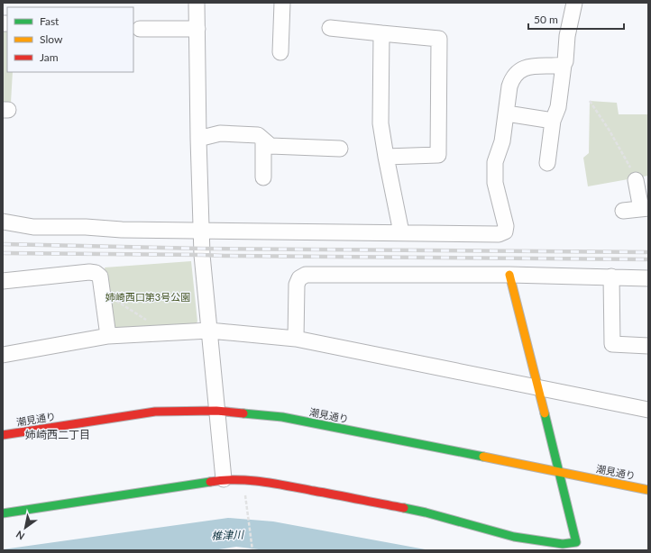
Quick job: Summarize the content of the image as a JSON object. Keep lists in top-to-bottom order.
{
  "streets": {
    "street": ["潮見通り"]
  },
  "districts": ["姉崎西二丁目"],
  "water": ["椎津川"],
  "parks": ["姉崎西口第3号公園"],
  "legend": ["Fast", "Slow", "Jam"],
  "scale_bar": "50 m",
  "north": "bottom left"
}
